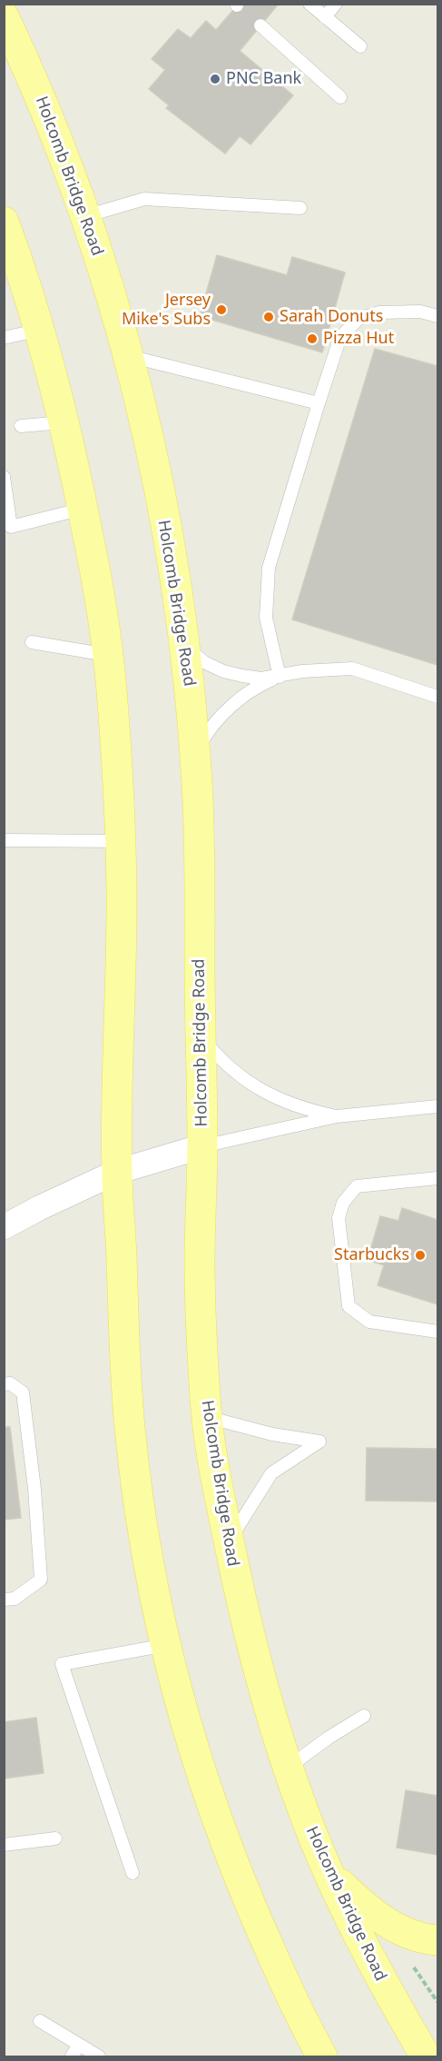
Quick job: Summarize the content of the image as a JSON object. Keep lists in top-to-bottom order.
{
  "streets": {
    "main road": ["Holcomb Bridge Road"]
  },
  "places": [
    "PNC Bank",
    "Jersey Mike's Subs",
    "Sarah Donuts",
    "Pizza Hut",
    "Starbucks"
  ]
}
